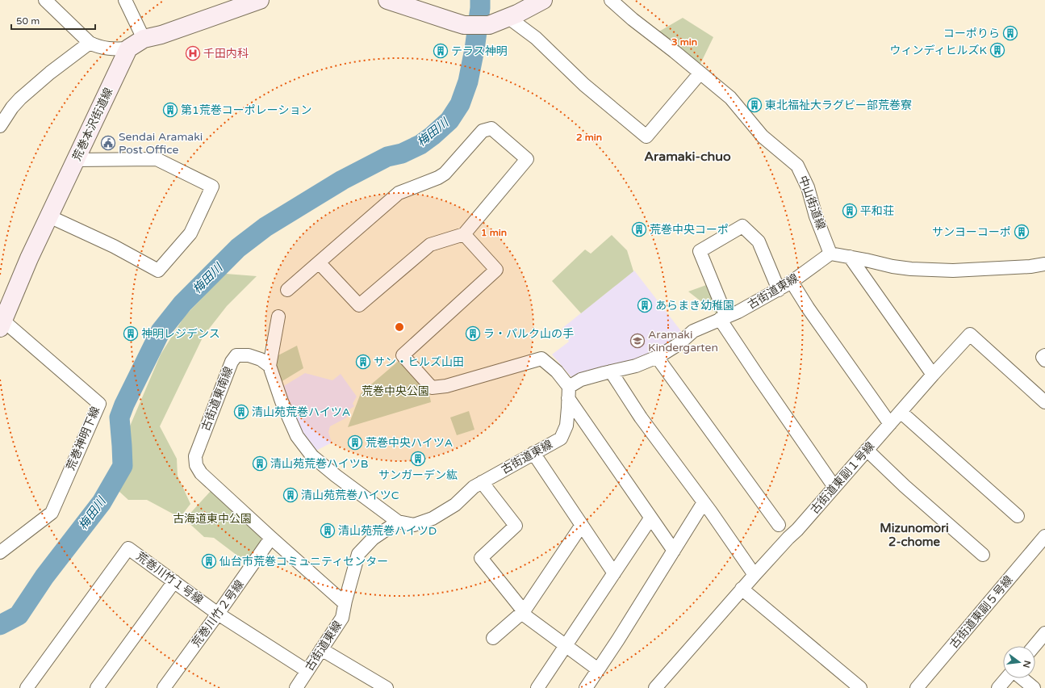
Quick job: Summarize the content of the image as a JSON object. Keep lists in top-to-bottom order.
{
  "streets": {
    "street": [
      "荒巻本沢街道線",
      "中山街道線",
      "古街道東線",
      "古街道東南線",
      "荒巻神明下線",
      "古街道東副１号線",
      "荒巻川竹１号線",
      "古街道東副５号線",
      "荒巻川竹２号線"
    ]
  },
  "crossings": [
    ["荒巻本沢街道線", "荒巻神明下線"],
    ["中山街道線", "古街道東線"],
    ["古街道東線", "古街道東南線"],
    ["古街道東線", "荒巻川竹１号線"],
    ["古街道東南線", "荒巻川竹２号線"],
    ["荒巻川竹１号線", "荒巻川竹２号線"]
  ],
  "districts": ["Aramaki-chuo", "Mizunomori 2-chome"],
  "water": ["梅田川"],
  "parks": ["荒巻中央公園", "古海道東中公園"],
  "places": {
    "building": [
      "コーポりら",
      "ウィンディヒルズK",
      "テラス神明",
      "東北福祉大ラグビー部荒巻寮",
      "第1荒巻コーポレーション",
      "平和荘",
      "荒巻中央コーポ",
      "サンヨーコーポ",
      "あらまき幼稚園",
      "神明レジデンス",
      "ラ・パルク山の手",
      "サン・ヒルズ山田",
      "清山苑荒巻ハイツA",
      "荒巻中央ハイツA",
      "サンガーデン紘",
      "清山苑荒巻ハイツB",
      "清山苑荒巻ハイツC",
      "清山苑荒巻ハイツD",
      "仙台市荒巻コミュニティセンター"
    ],
    "hospital": ["千田内科"],
    "public building": ["Sendai Aramaki Post Office"],
    "school or university": ["Aramaki Kindergarten"]
  },
  "scale_bar": "50 m",
  "north": "right",
  "rings": ["3 min", "2 min", "1 min"]
}
